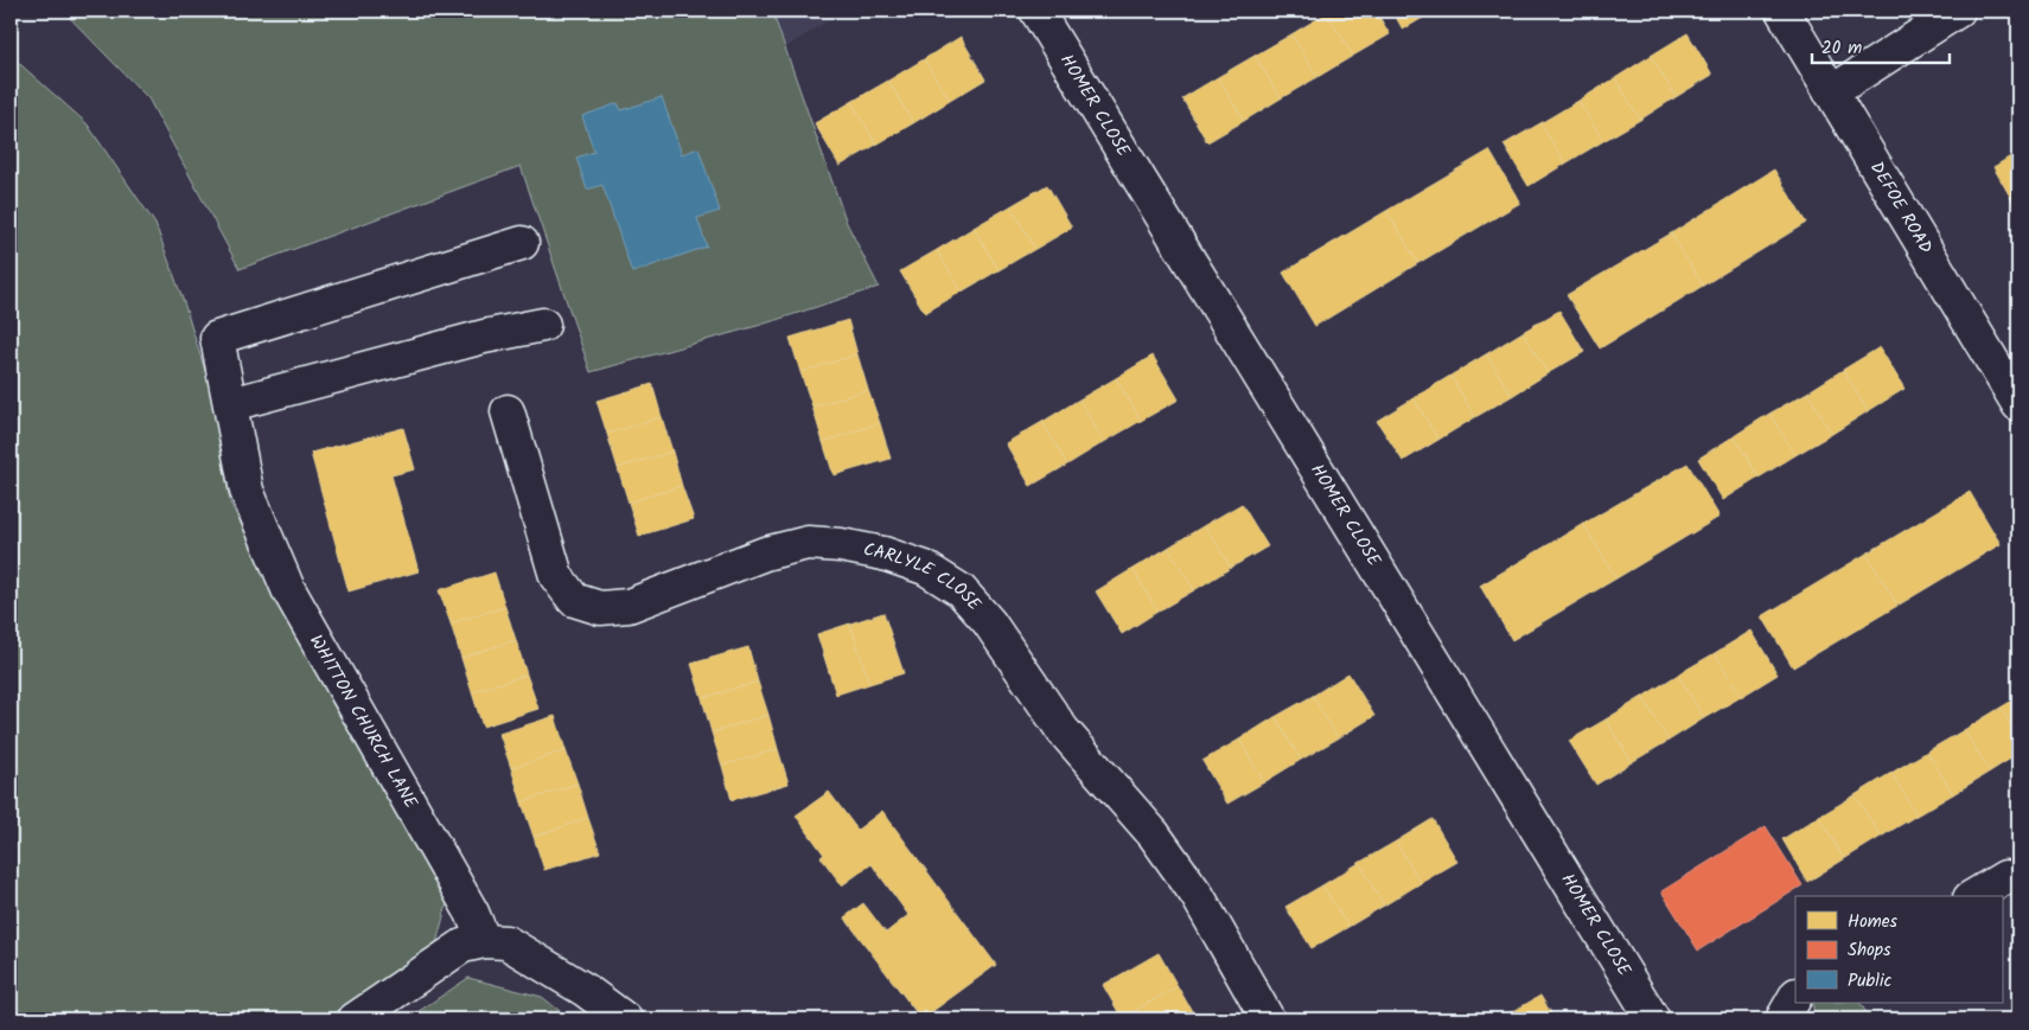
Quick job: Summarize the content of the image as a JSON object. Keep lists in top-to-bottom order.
{
  "streets": {
    "street": [
      "HOMER CLOSE",
      "DEFOE ROAD",
      "CARLYLE CLOSE",
      "WHITTON CHURCH LANE"
    ]
  },
  "legend": ["Homes", "Shops", "Public"],
  "scale_bar": "20 m"
}
